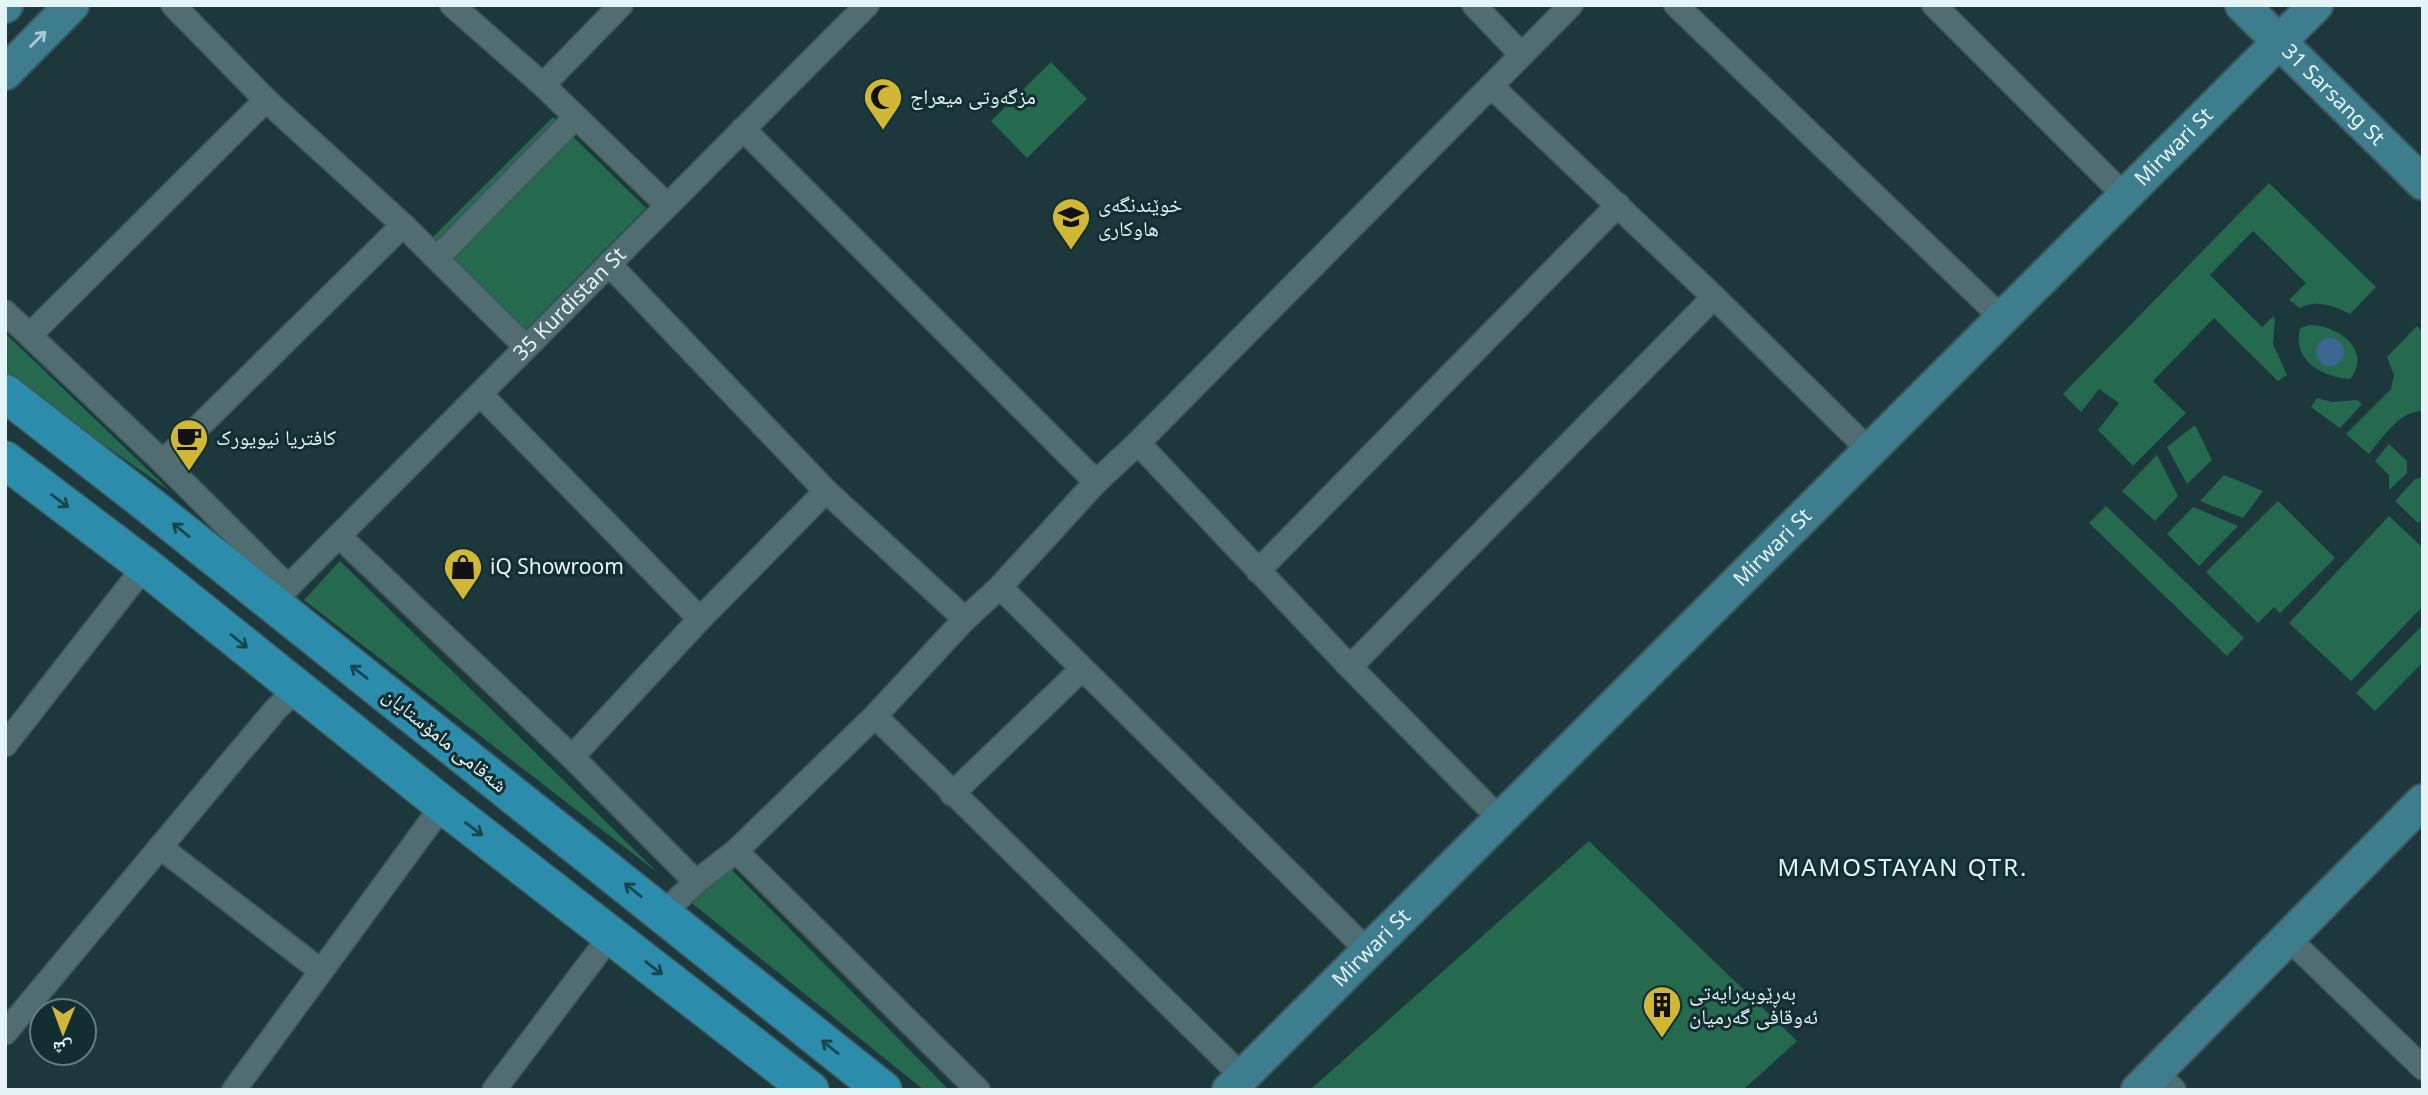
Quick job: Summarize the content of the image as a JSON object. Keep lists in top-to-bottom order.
{
  "streets": {
    "main road": ["شەقامی مامۆستایان"],
    "street": ["31 Sarsang St", "Mirwari St", "35 Kurdistan St"]
  },
  "crossings": [
    ["31 Sarsang St", "Mirwari St"],
    ["35 Kurdistan St", "شەقامی مامۆستایان"]
  ],
  "districts": ["MAMOSTAYAN QTR."],
  "places": {
    "mosque": ["مزگەوتی میعراج"],
    "school or university": ["خوێندنگەی هاوکاری"],
    "cafe": ["کافتریا نیویورک"],
    "shop": ["iQ Showroom"],
    "building": ["بەڕێوبەرایەتی ئەوقافی گەرمیان"]
  },
  "north": "bottom"
}
